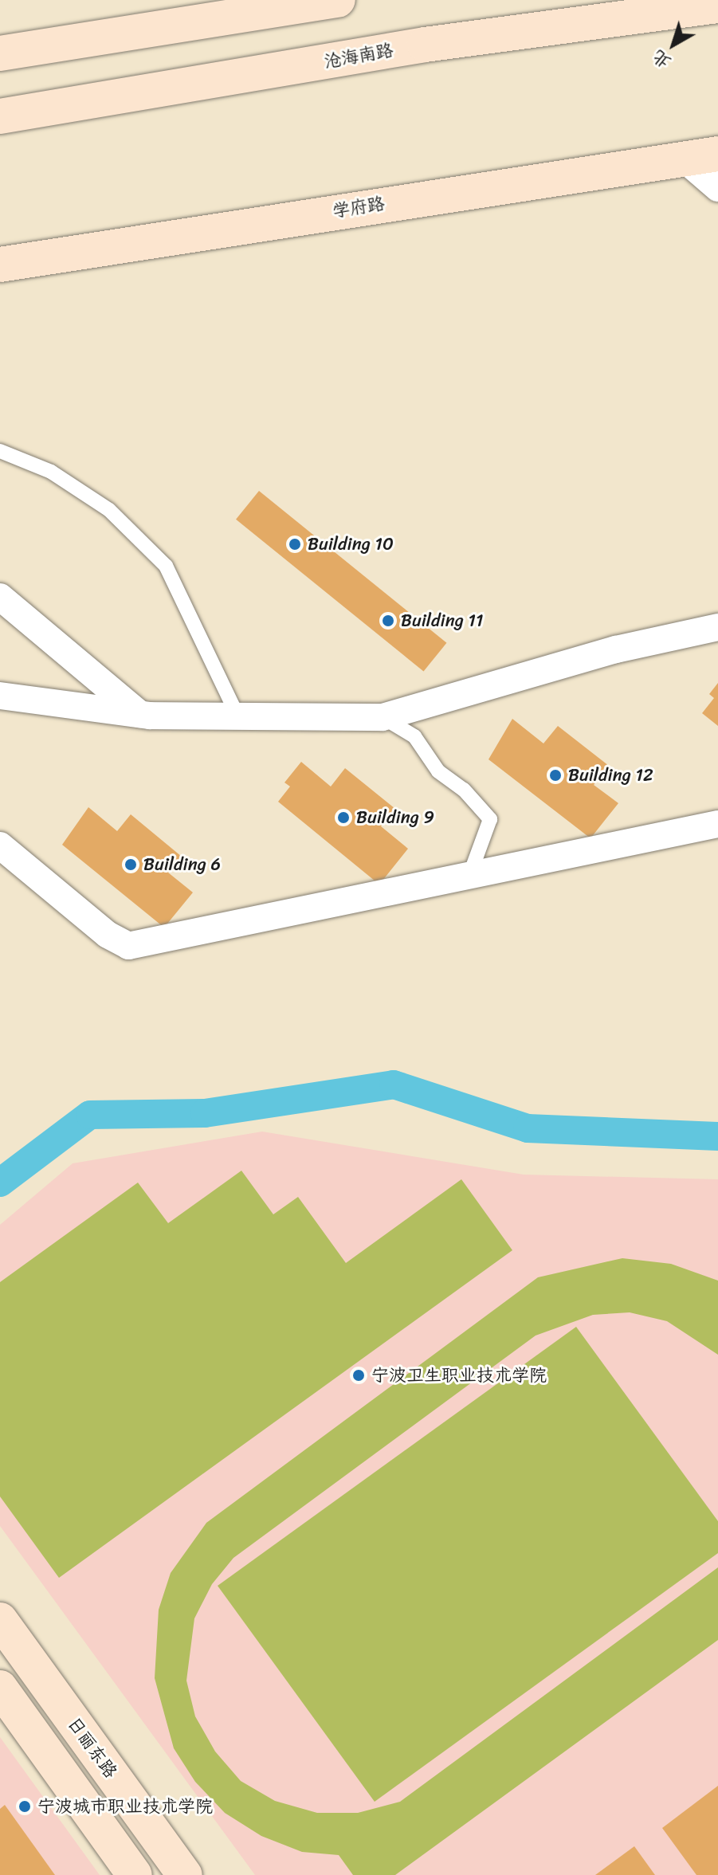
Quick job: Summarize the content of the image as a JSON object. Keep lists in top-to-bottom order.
{
  "streets": {
    "main road": ["沧海南路", "学府路", "日丽东路"]
  },
  "places": [
    "Building 10",
    "Building 11",
    "Building 12",
    "Building 9",
    "Building 6",
    "宁波卫生职业技术学院",
    "宁波城市职业技术学院"
  ],
  "north": "bottom left"
}
